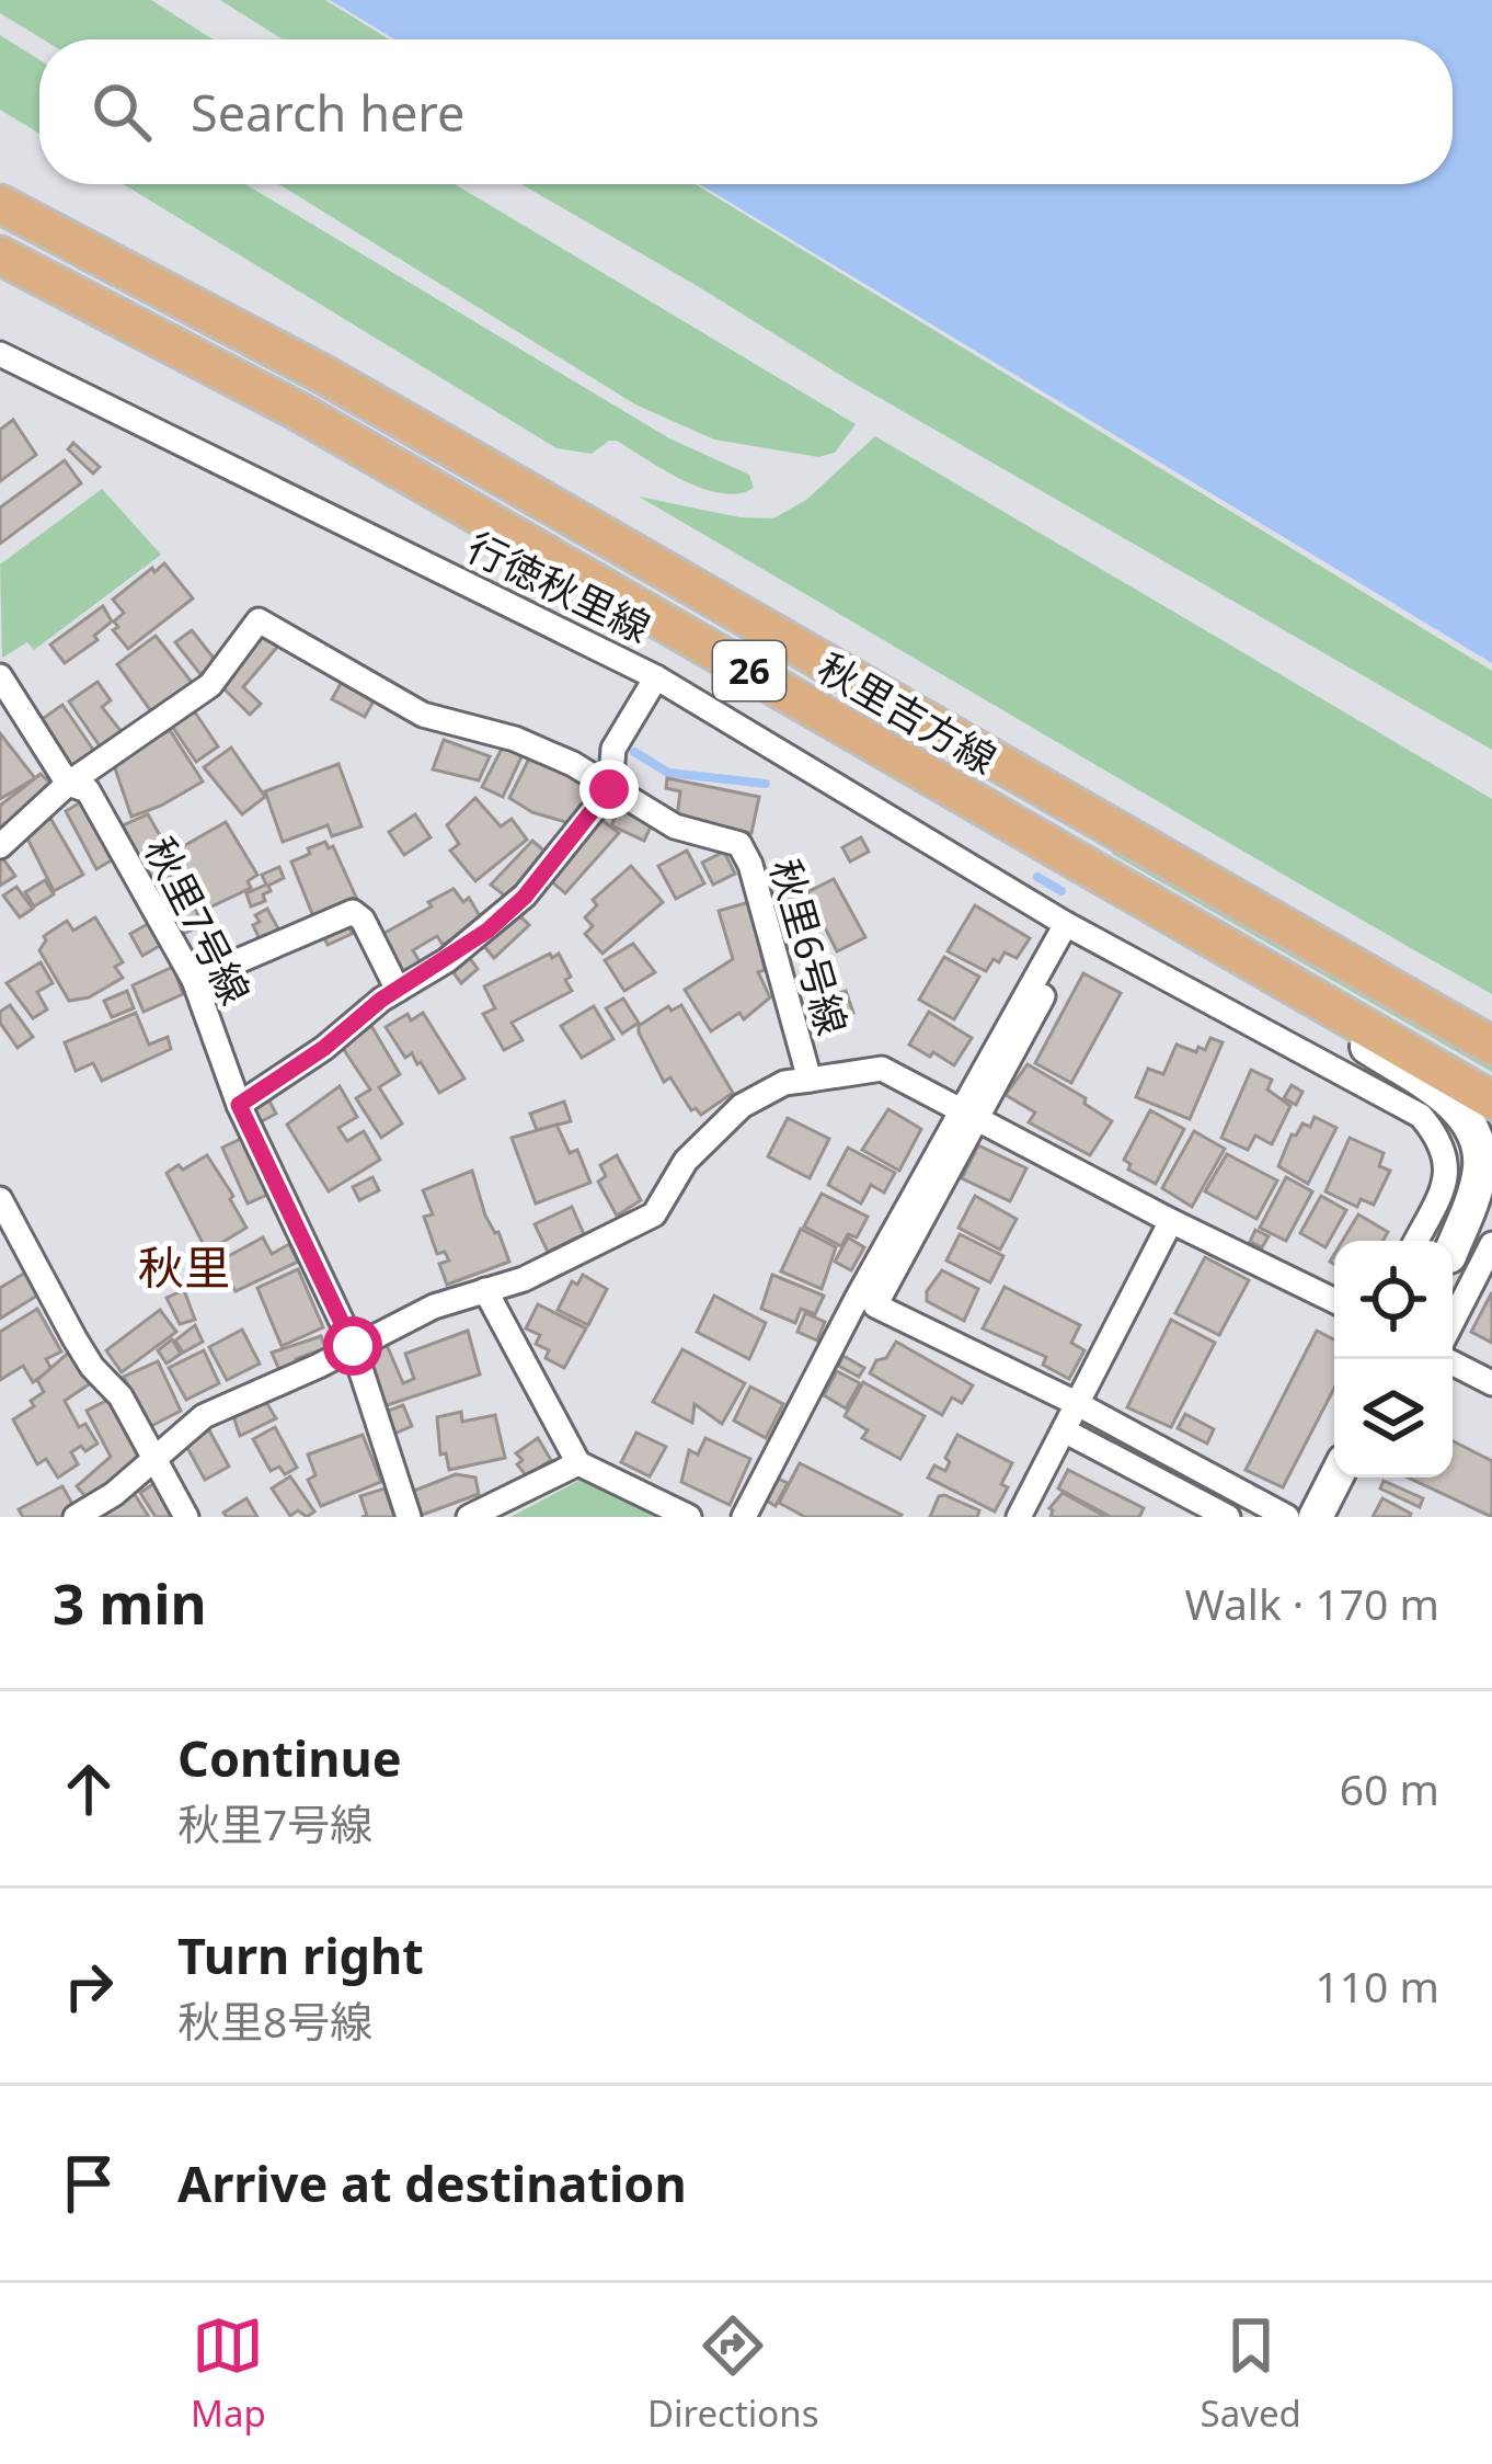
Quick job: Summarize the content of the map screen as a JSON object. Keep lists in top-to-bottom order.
{
  "streets": {
    "main road": ["26", "秋里吉方線"],
    "street": ["行徳秋里線", "秋里7号線", "秋里6号線"]
  },
  "crossings": [
    ["秋里7号線", "秋里6号線"]
  ],
  "districts": ["秋里"],
  "page": {
    "search": "Search here",
    "heading": ["3 min", "Walk · 170 m"],
    "list": [
      ["Continue", "秋里7号線", "60 m"],
      ["Turn right", "秋里8号線", "110 m"],
      "Arrive at destination"
    ],
    "nav": ["Map", "Directions", "Saved"]
  }
}
